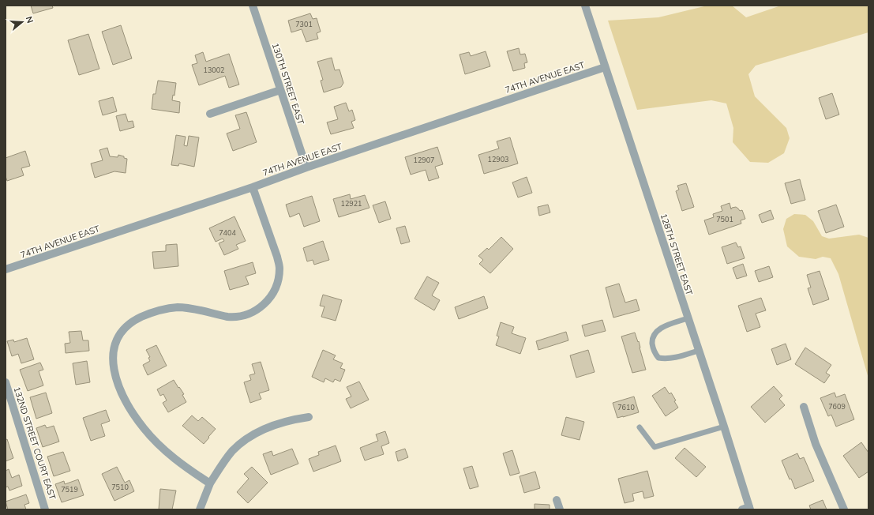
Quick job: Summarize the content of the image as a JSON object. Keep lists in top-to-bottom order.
{
  "streets": {
    "street": [
      "74TH AVENUE EAST",
      "130TH STREET EAST",
      "128TH STREET EAST",
      "132ND STREET COURT EAST"
    ]
  },
  "crossings": [
    ["74TH AVENUE EAST", "130TH STREET EAST"],
    ["74TH AVENUE EAST", "128TH STREET EAST"]
  ],
  "house_numbers": [
    "7301",
    "13002",
    "12903",
    "12907",
    "12921",
    "7501",
    "7404",
    "7609",
    "7610",
    "7510",
    "7519"
  ],
  "north": "right"
}
